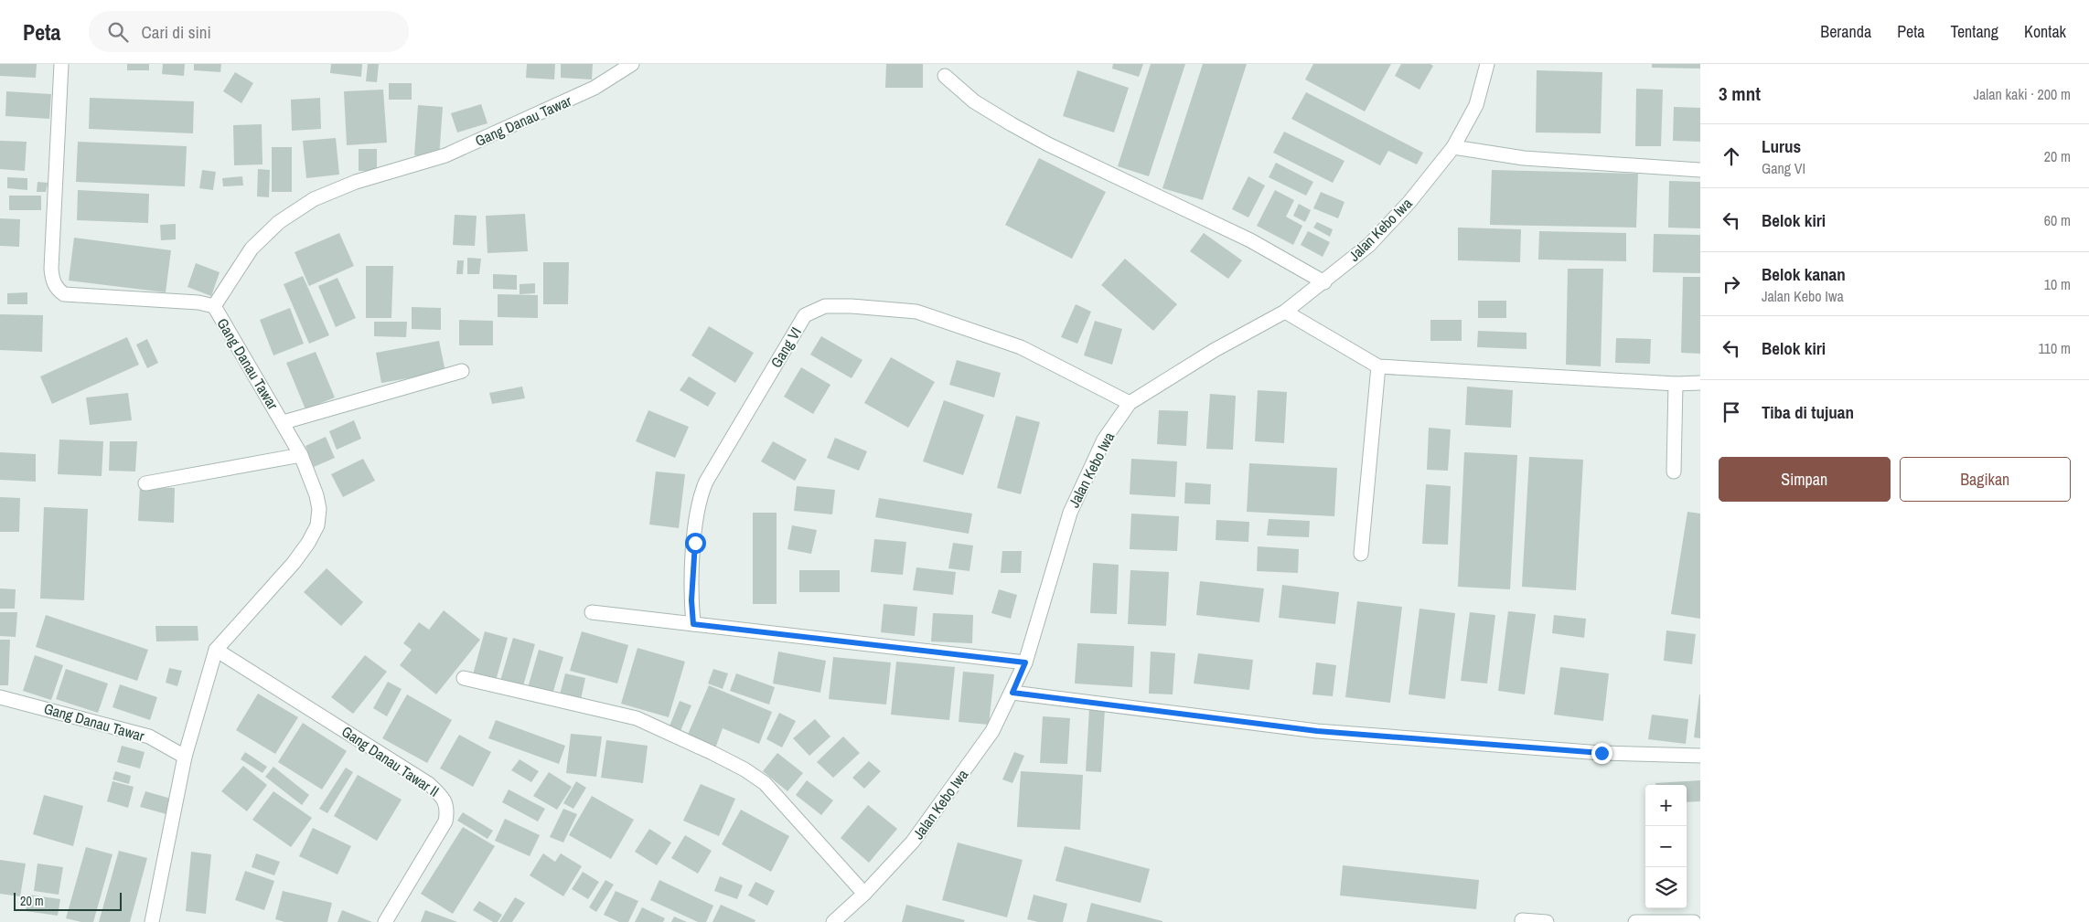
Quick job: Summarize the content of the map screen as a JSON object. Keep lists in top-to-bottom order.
{
  "streets": {
    "street": [
      "Gang Danau Tawar",
      "Jalan Kebo Iwa",
      "Gang VI",
      "Gang Danau Tawar II"
    ]
  },
  "crossings": [
    ["Gang Danau Tawar", "Gang Danau Tawar II"],
    ["Jalan Kebo Iwa", "Gang VI"]
  ],
  "scale_bar": "20 m",
  "page": {
    "header": "Peta",
    "search": "Cari di sini",
    "nav": [
      "Beranda",
      "Peta",
      "Tentang",
      "Kontak"
    ],
    "heading": ["3 mnt", "Jalan kaki · 200 m"],
    "list": [
      ["Lurus", "Gang VI", "20 m"],
      ["Belok kiri", "60 m"],
      ["Belok kanan", "Jalan Kebo Iwa", "10 m"],
      ["Belok kiri", "110 m"],
      "Tiba di tujuan"
    ],
    "buttons": ["Simpan", "Bagikan"],
    "map_buttons": ["+", "−"],
    "scale": "20 m"
  }
}
